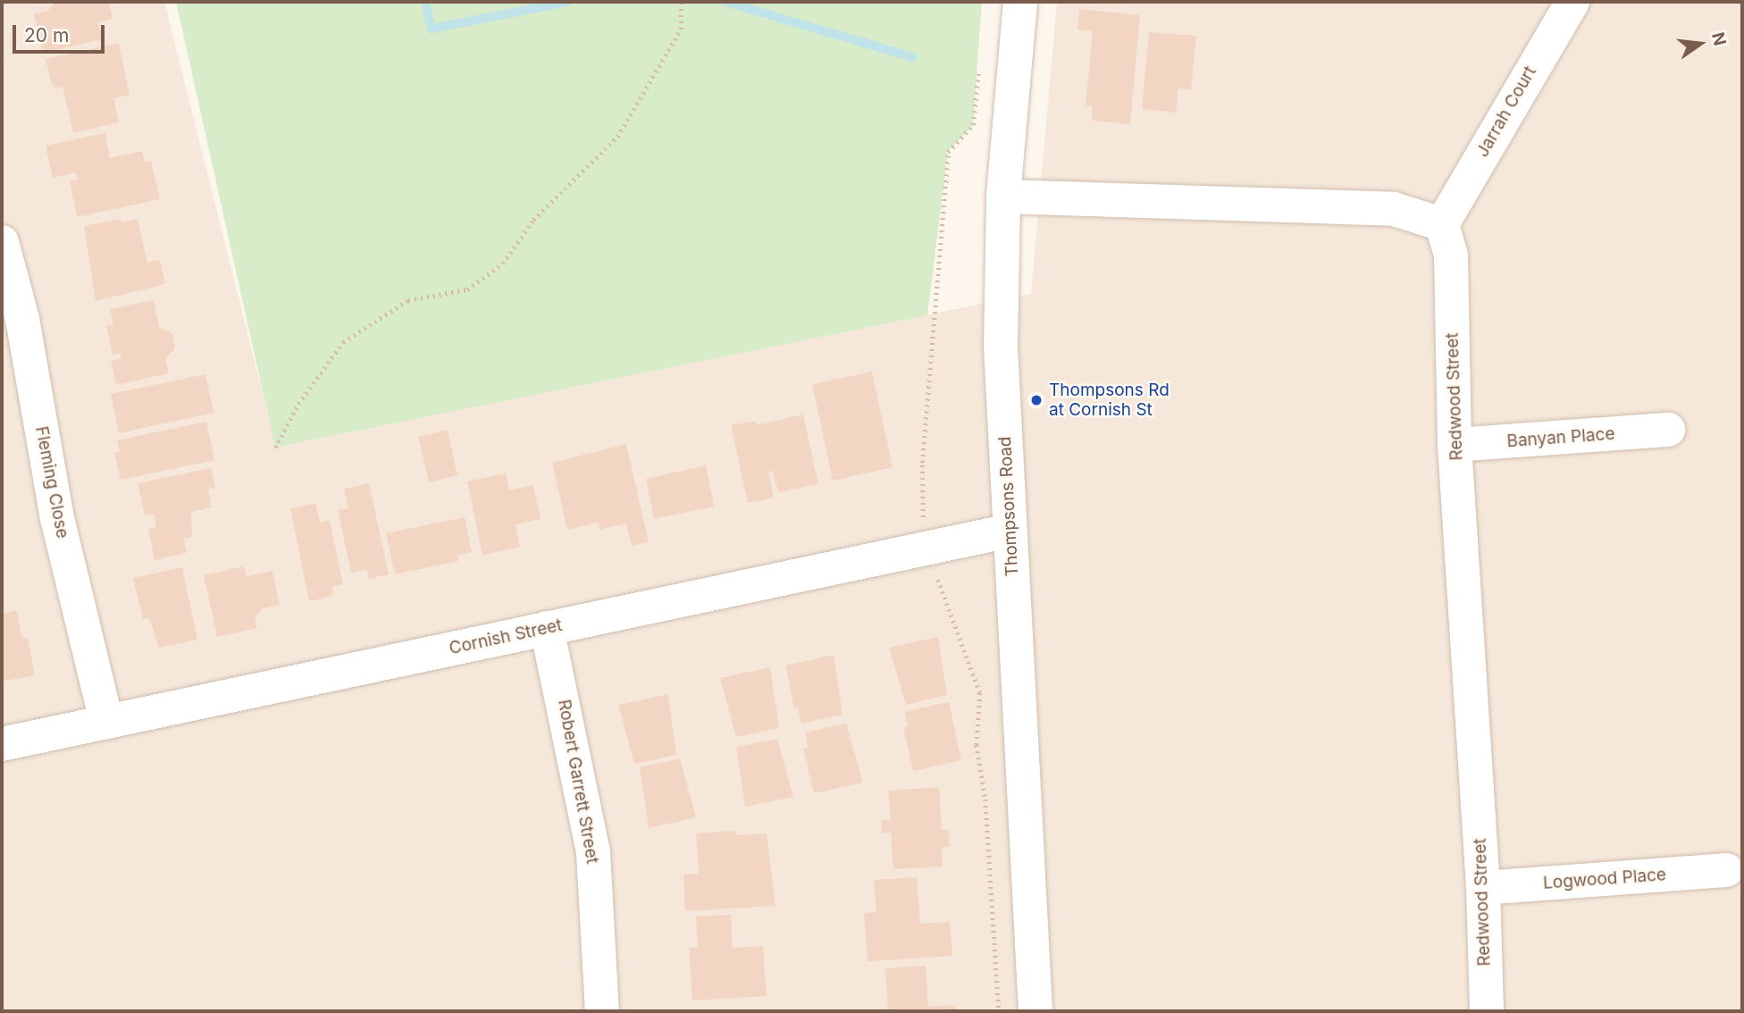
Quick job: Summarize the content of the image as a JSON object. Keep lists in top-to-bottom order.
{
  "streets": {
    "street": [
      "Jarrah Court",
      "Redwood Street",
      "Banyan Place",
      "Fleming Close",
      "Thompsons Road",
      "Cornish Street",
      "Robert Garrett Street",
      "Logwood Place"
    ]
  },
  "crossings": [
    ["Jarrah Court", "Redwood Street"],
    ["Redwood Street", "Banyan Place"],
    ["Redwood Street", "Logwood Place"],
    ["Fleming Close", "Cornish Street"],
    ["Thompsons Road", "Cornish Street"],
    ["Cornish Street", "Robert Garrett Street"]
  ],
  "places": ["Thompsons Rd at Cornish St"],
  "scale_bar": "20 m",
  "north": "right"
}
